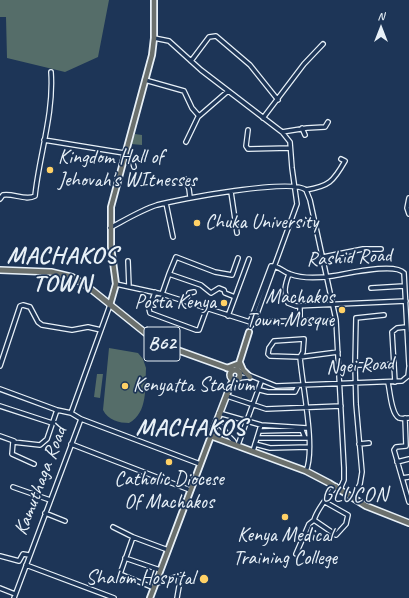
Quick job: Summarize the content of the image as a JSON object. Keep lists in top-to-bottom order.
{
  "streets": {
    "highway": ["B62"],
    "street": ["Rashid Road", "Ngei Road", "Kamuthaga Road"]
  },
  "crossings": [
    ["Rashid Road", "Ngei Road"],
    ["B62", "Ngei Road"],
    ["B62", "Kamuthaga Road"]
  ],
  "districts": ["MACHAKOS TOWN", "MACHAKOS", "GLUCON"],
  "places": [
    "Kingdom Hall of Jehovah's WItnesses",
    "Chuka University",
    "Posta Kenya",
    "Machakos Town Mosque",
    "Kenyatta Stadium",
    "Catholic Diocese Of Machakos",
    "Kenya Medical Training College",
    "Shalom Hospital"
  ],
  "north": "top"
}
